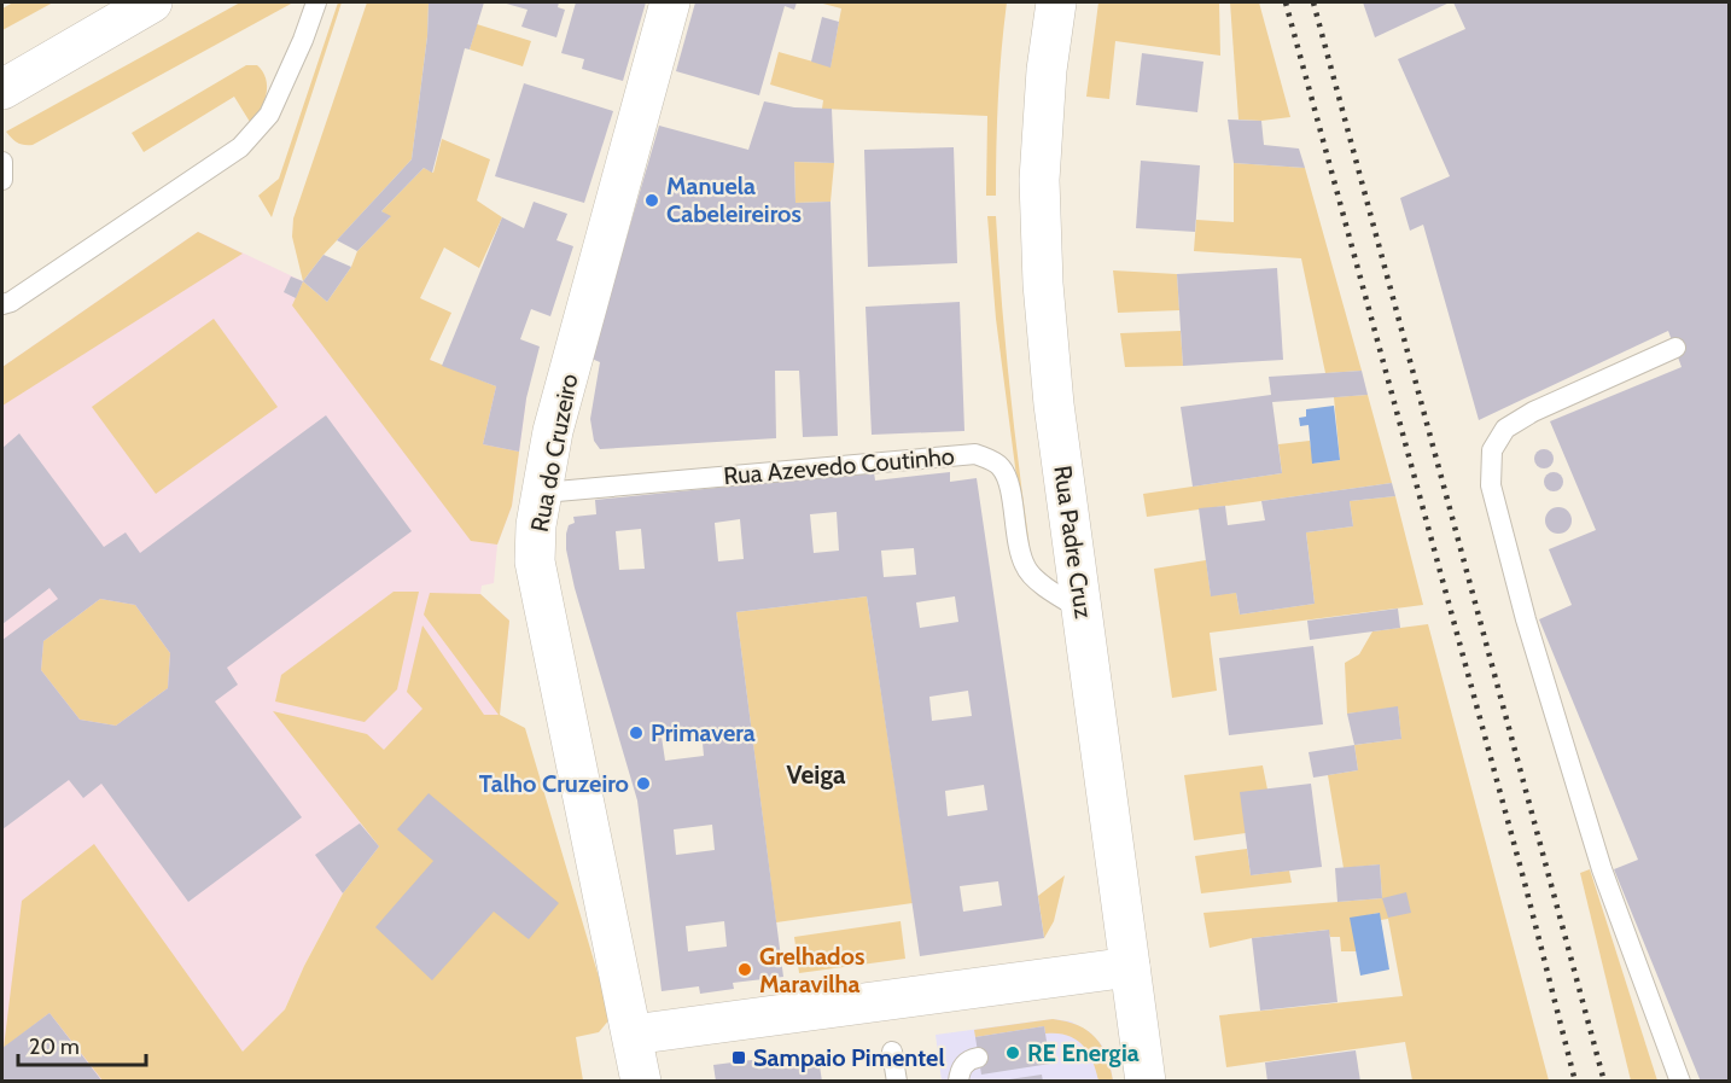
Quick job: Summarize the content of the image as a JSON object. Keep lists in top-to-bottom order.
{
  "streets": {
    "street": ["Rua do Cruzeiro", "Rua Padre Cruz"],
    "lane": ["Rua Azevedo Coutinho"]
  },
  "crossings": [
    ["Rua do Cruzeiro", "Rua Azevedo Coutinho"],
    ["Rua Azevedo Coutinho", "Rua Padre Cruz"]
  ],
  "districts": ["Veiga"],
  "places": {
    "other": [
      "Manuela Cabeleireiros",
      "Primavera",
      "Talho Cruzeiro",
      "Grelhados Maravilha",
      "RE Energia"
    ],
    "transit": ["Sampaio Pimentel"]
  },
  "scale_bar": "20 m"
}
